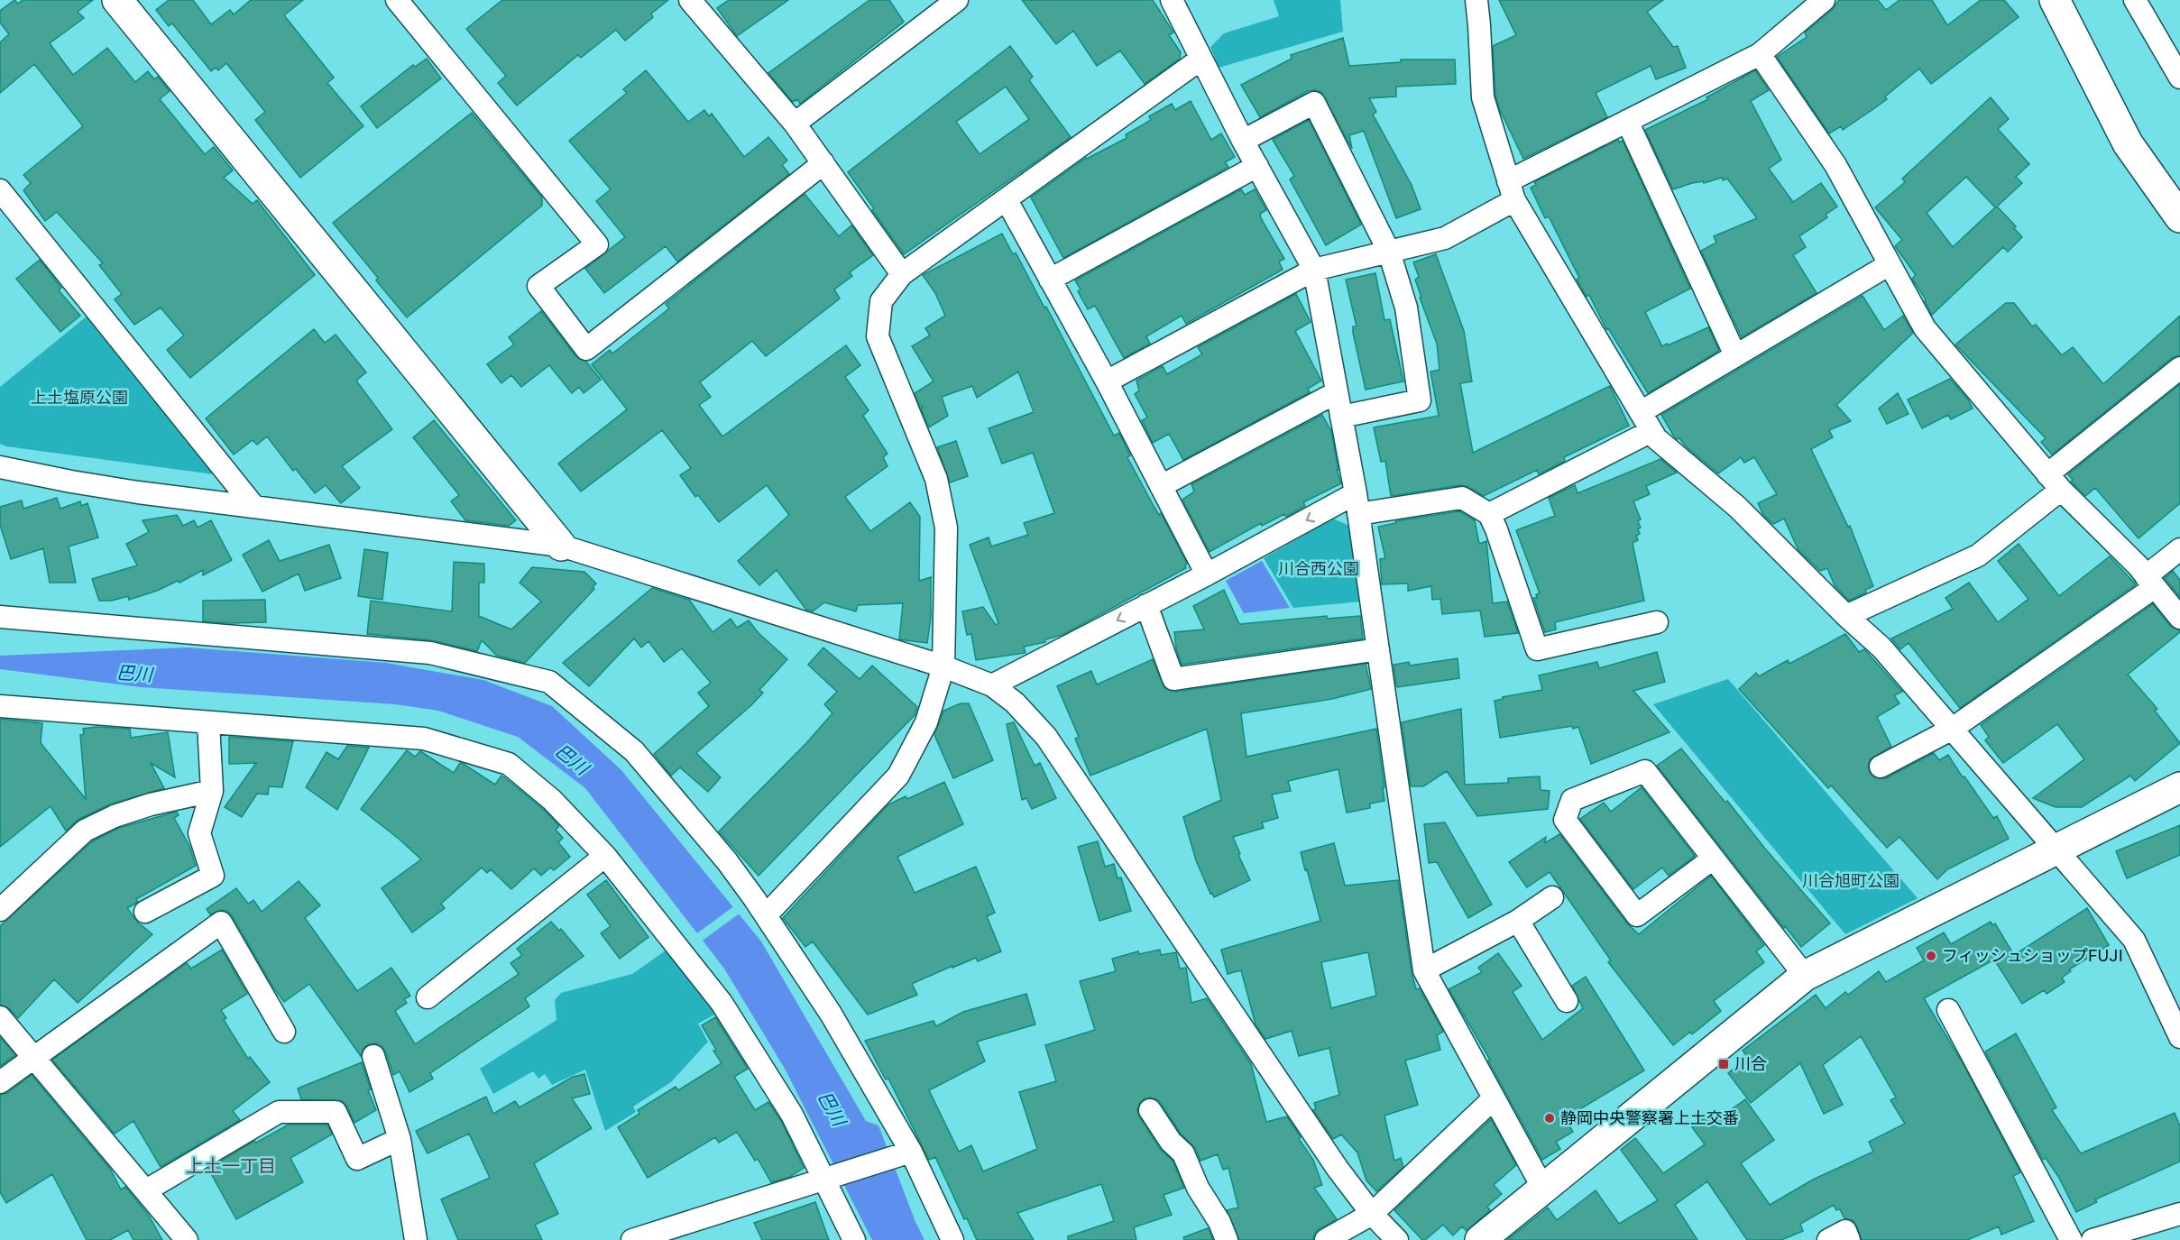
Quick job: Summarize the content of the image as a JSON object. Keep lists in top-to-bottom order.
{
  "districts": ["上土一丁目"],
  "water": ["巴川"],
  "parks": ["上土塩原公園", "川合西公園", "川合旭町公園"],
  "places": {
    "other": ["フィッシュショップFUJI", "静岡中央警察署上土交番"],
    "transit": ["川合"]
  }
}
